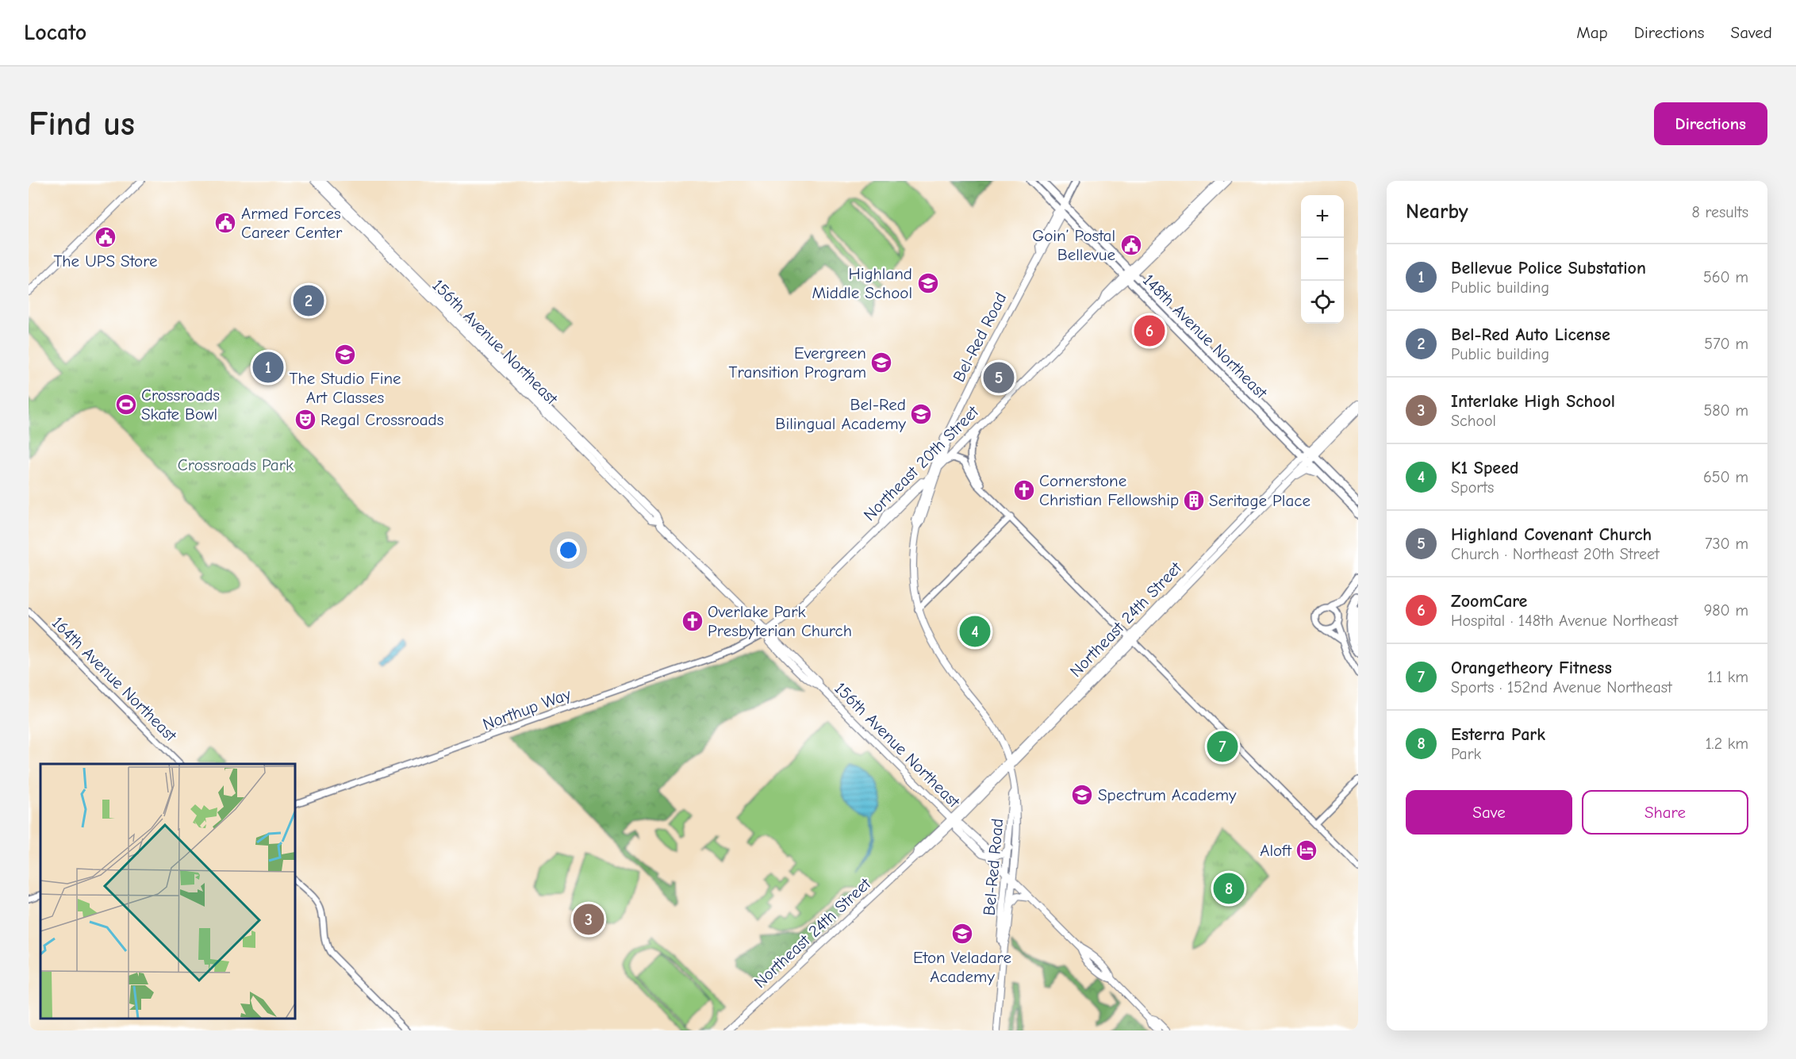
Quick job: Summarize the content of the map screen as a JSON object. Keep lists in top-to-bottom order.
{
  "streets": {
    "main road": [
      "148th Avenue Northeast",
      "Bel-Red Road",
      "156th Avenue Northeast",
      "Northeast 20th Street",
      "Northeast 24th Street"
    ],
    "street": ["164th Avenue Northeast", "Northup Way"]
  },
  "crossings": [
    ["148th Avenue Northeast", "Bel-Red Road"],
    ["148th Avenue Northeast", "Northeast 20th Street"],
    ["148th Avenue Northeast", "Northeast 24th Street"],
    ["Bel-Red Road", "156th Avenue Northeast"],
    ["Bel-Red Road", "Northeast 20th Street"],
    ["Bel-Red Road", "Northeast 24th Street"],
    ["156th Avenue Northeast", "Northeast 20th Street"],
    ["156th Avenue Northeast", "Northeast 24th Street"],
    ["156th Avenue Northeast", "Northup Way"],
    ["Northeast 20th Street", "Northup Way"]
  ],
  "parks": ["Crossroads Park"],
  "places": {
    "public building": ["Armed Forces Career Center", "The UPS Store", "Goin’ Postal Bellevue"],
    "school or university": [
      "Highland Middle School",
      "The Studio Fine Art Classes",
      "Evergreen Transition Program",
      "Bel-Red Bilingual Academy",
      "Spectrum Academy",
      "Eton Veladare Academy"
    ],
    "sports": ["Crossroads Skate Bowl"],
    "theatre": ["Regal Crossroads"],
    "church": ["Cornerstone Christian Fellowship", "Overlake Park Presbyterian Church"],
    "building": ["Seritage Place"],
    "hotel": ["Aloft"]
  },
  "page": {
    "header": "Locato",
    "nav": ["Map", "Directions", "Saved"],
    "buttons": [
      "Directions",
      ["Save", "Share"]
    ],
    "title": "Find us",
    "heading": ["Nearby", "8 results"],
    "map_buttons": ["+", "−"],
    "list": [
      {
        "mark": "1",
        "name": "Bellevue Police Substation",
        "note": "Public building",
        "value": "560 m"
      },
      {
        "mark": "2",
        "name": "Bel-Red Auto License",
        "note": "Public building",
        "value": "570 m"
      },
      {
        "mark": "3",
        "name": "Interlake High School",
        "note": "School",
        "value": "580 m"
      },
      {
        "mark": "4",
        "name": "K1 Speed",
        "note": "Sports",
        "value": "650 m"
      },
      {
        "mark": "5",
        "name": "Highland Covenant Church",
        "note": "Church · Northeast 20th Street",
        "value": "730 m"
      },
      {
        "mark": "6",
        "name": "ZoomCare",
        "note": "Hospital · 148th Avenue Northeast",
        "value": "980 m"
      },
      {
        "mark": "7",
        "name": "Orangetheory Fitness",
        "note": "Sports · 152nd Avenue Northeast",
        "value": "1.1 km"
      },
      {
        "mark": "8",
        "name": "Esterra Park",
        "note": "Park",
        "value": "1.2 km"
      }
    ],
    "pins": [
      "2",
      "6",
      "1",
      "5",
      "4",
      "7",
      "8",
      "3"
    ]
  }
}
